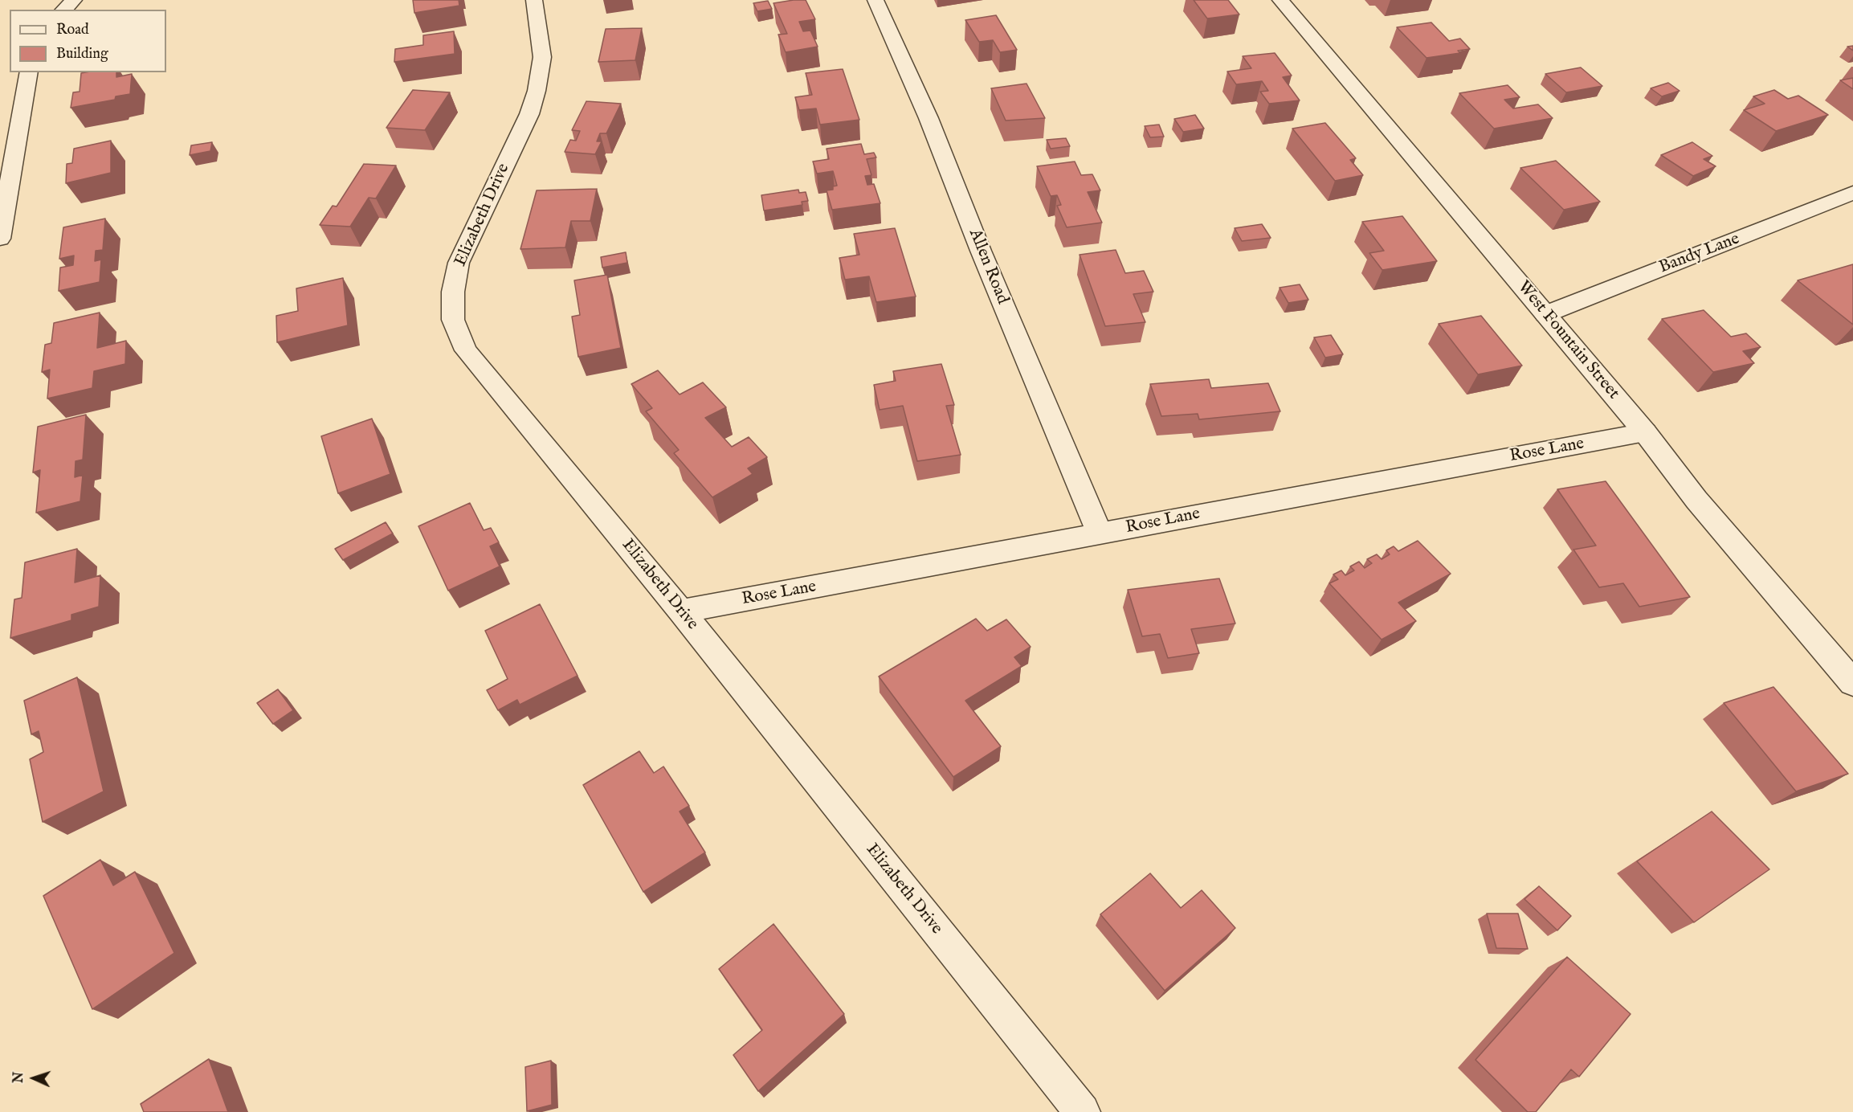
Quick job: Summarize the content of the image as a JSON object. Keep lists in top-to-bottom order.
{
  "streets": {
    "street": [
      "Elizabeth Drive",
      "Bandy Lane",
      "Allen Road",
      "West Fountain Street",
      "Rose Lane"
    ]
  },
  "crossings": [
    ["Elizabeth Drive", "Rose Lane"],
    ["Bandy Lane", "West Fountain Street"],
    ["Allen Road", "Rose Lane"],
    ["West Fountain Street", "Rose Lane"]
  ],
  "legend": ["Road", "Building"],
  "north": "left"
}
